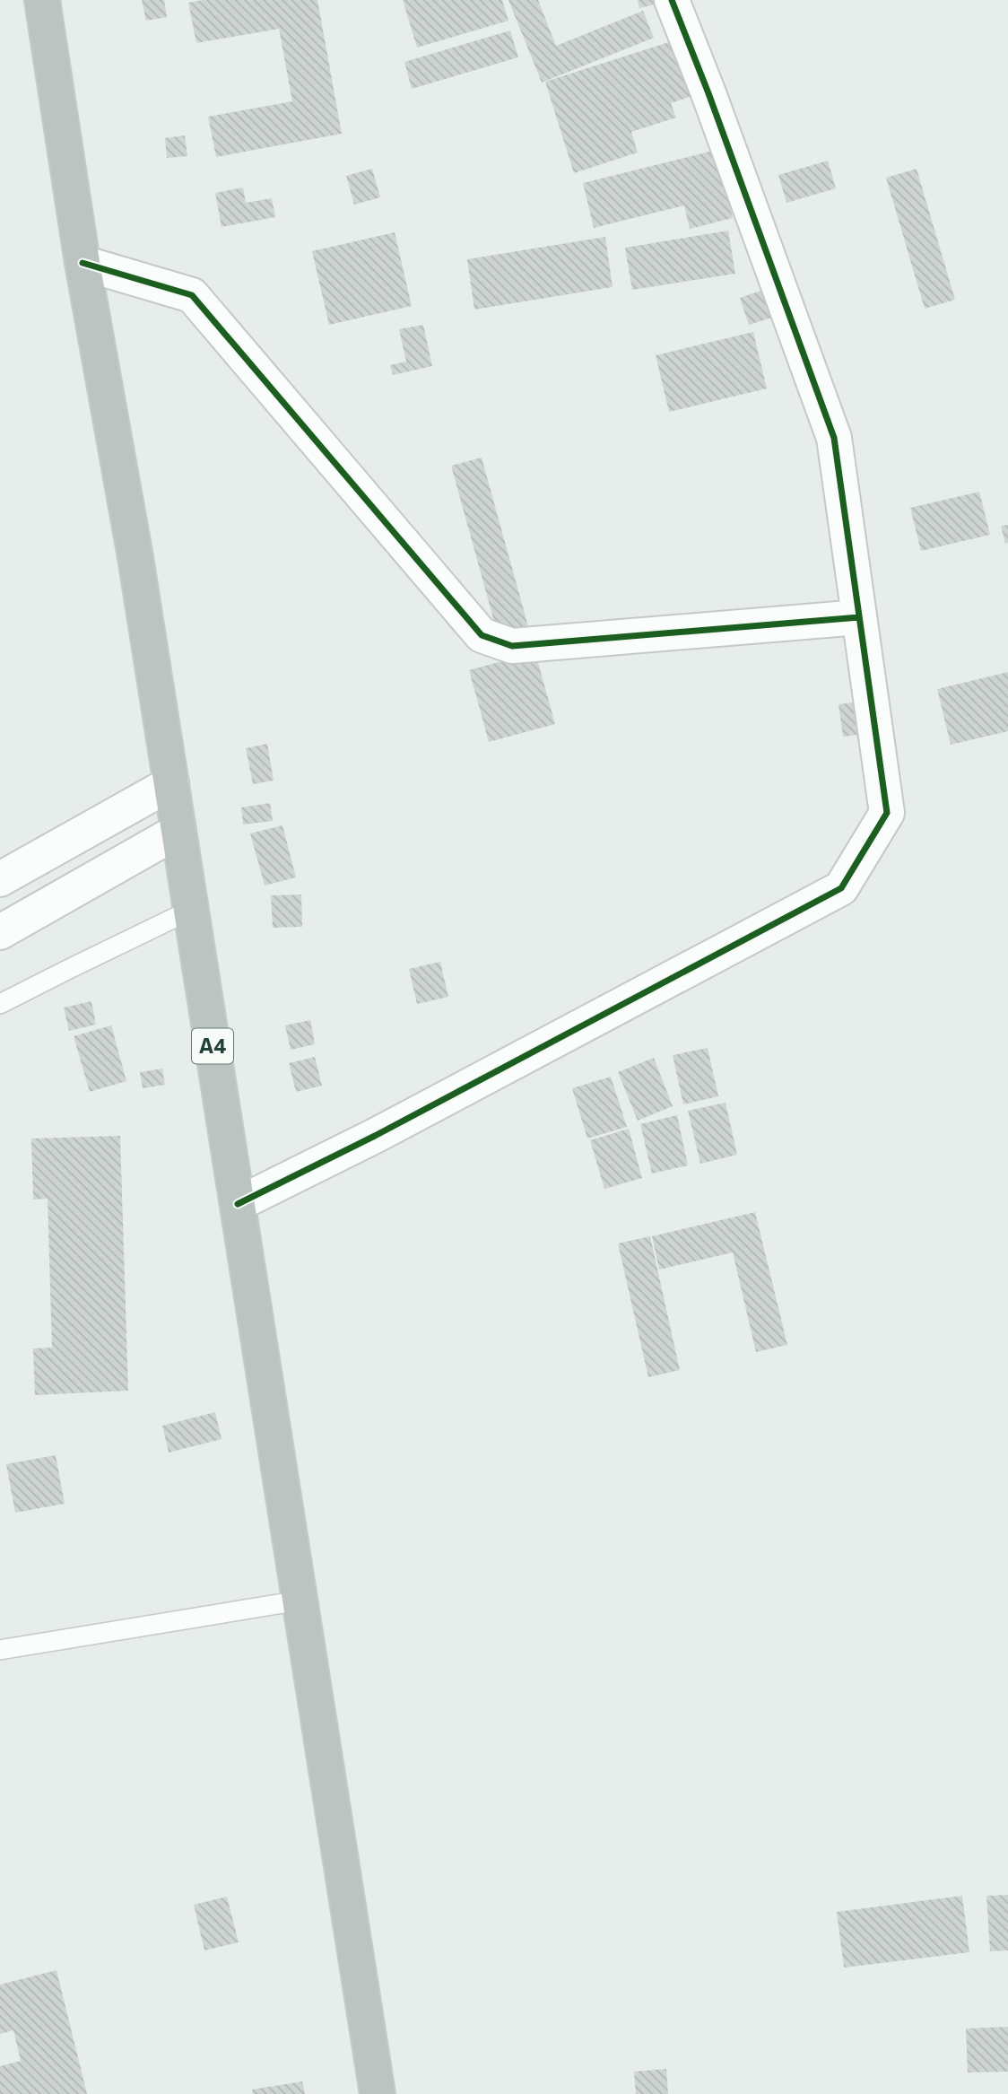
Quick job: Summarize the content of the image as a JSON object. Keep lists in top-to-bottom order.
{
  "streets": {
    "highway": ["A4"]
  }
}
